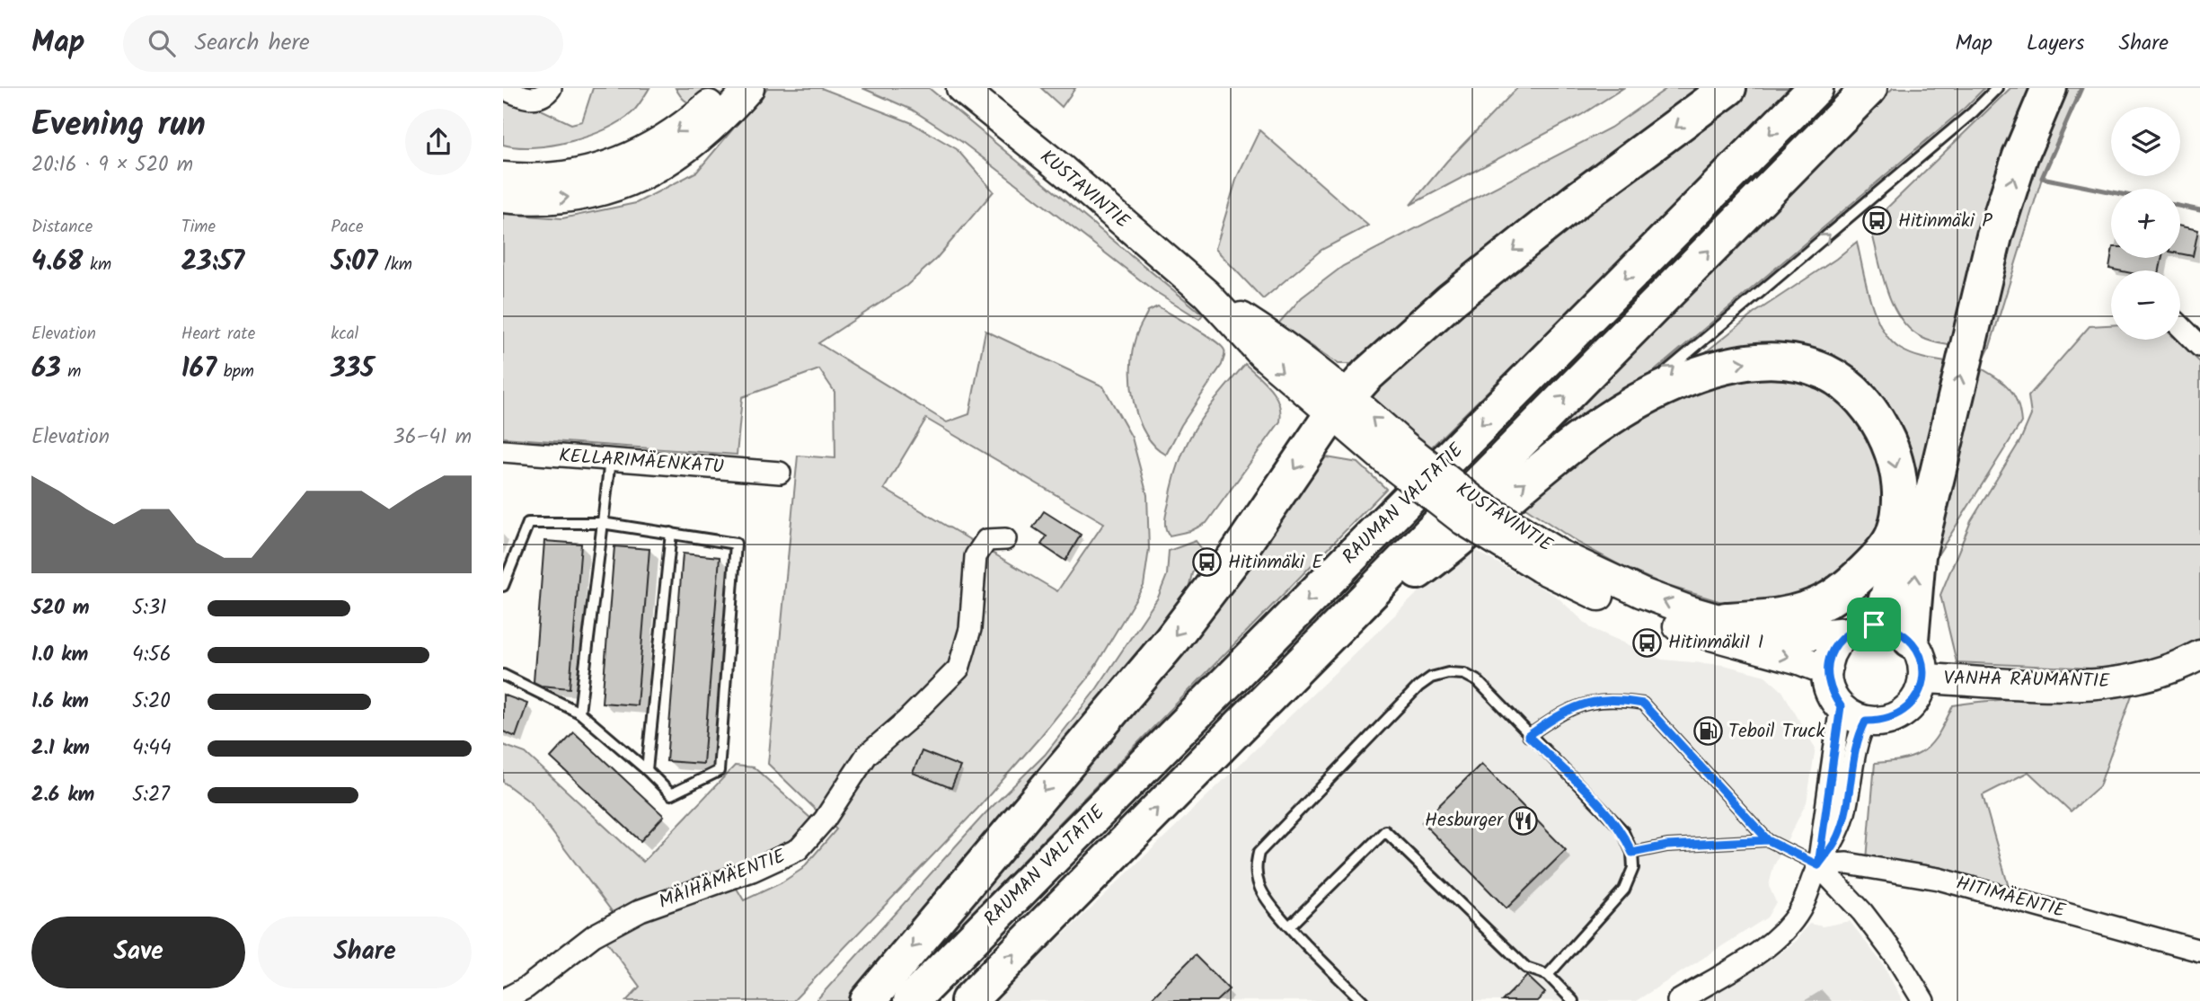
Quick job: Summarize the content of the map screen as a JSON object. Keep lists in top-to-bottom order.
{
  "streets": {
    "highway": ["RAUMAN VALTATIE"],
    "main road": ["KUSTAVINTIE", "VANHA RAUMANTIE"],
    "street": ["KELLARIMÄENKATU", "MÄIHÄMÄENTIE", "HITIMÄENTIE"]
  },
  "crossings": [
    ["KUSTAVINTIE", "VANHA RAUMANTIE"]
  ],
  "places": {
    "bus stop": ["Hitinmäki P", "Hitinmäki E", "HitinmäkiI I"],
    "fuel station": ["Teboil Truck"],
    "restaurant": ["Hesburger"]
  },
  "page": {
    "header": "Map",
    "search": "Search here",
    "nav": ["Map", "Layers", "Share"],
    "heading": ["Evening run", "20:16 · 9 × 520 m"],
    "map_buttons": ["+", "−"],
    "stats": [
      ["Distance", "4.68 km"],
      ["Time", "23:57"],
      ["Pace", "5:07 /km"],
      ["Elevation", "63 m"],
      ["Heart rate", "167 bpm"],
      ["kcal", "335"]
    ],
    "chart": ["Elevation", "36–41 m"],
    "list": [
      {
        "name": "520 m",
        "note": "5:31"
      },
      {
        "name": "1.0 km",
        "note": "4:56"
      },
      {
        "name": "1.6 km",
        "note": "5:20"
      },
      {
        "name": "2.1 km",
        "note": "4:44"
      },
      {
        "name": "2.6 km",
        "note": "5:27"
      }
    ],
    "buttons": ["Save", "Share"]
  }
}
